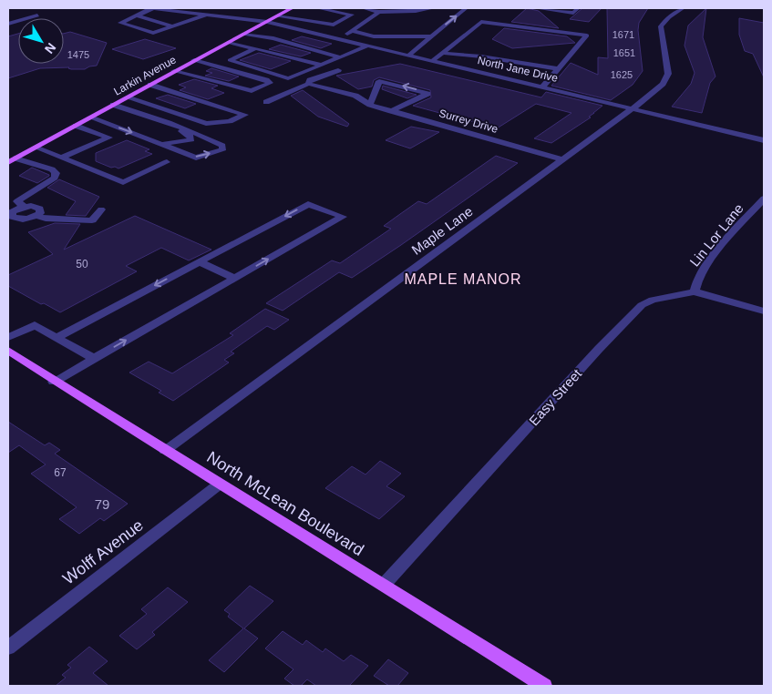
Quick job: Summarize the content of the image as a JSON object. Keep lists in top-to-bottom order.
{
  "streets": {
    "main road": ["Larkin Avenue", "North McLean Boulevard"],
    "street": [
      "North Jane Drive",
      "Surrey Drive",
      "Maple Lane",
      "Lin Lor Lane",
      "Easy Street",
      "Wolff Avenue"
    ]
  },
  "crossings": [
    ["North Jane Drive", "Larkin Avenue"],
    ["North Jane Drive", "Maple Lane"],
    ["Surrey Drive", "Maple Lane"],
    ["Maple Lane", "North McLean Boulevard"],
    ["Lin Lor Lane", "Easy Street"],
    ["Easy Street", "North McLean Boulevard"],
    ["North McLean Boulevard", "Wolff Avenue"]
  ],
  "districts": ["MAPLE MANOR"],
  "house_numbers": [
    "1671",
    "1651",
    "1475",
    "1625",
    "50",
    "67",
    "79"
  ],
  "north": "bottom right"
}
